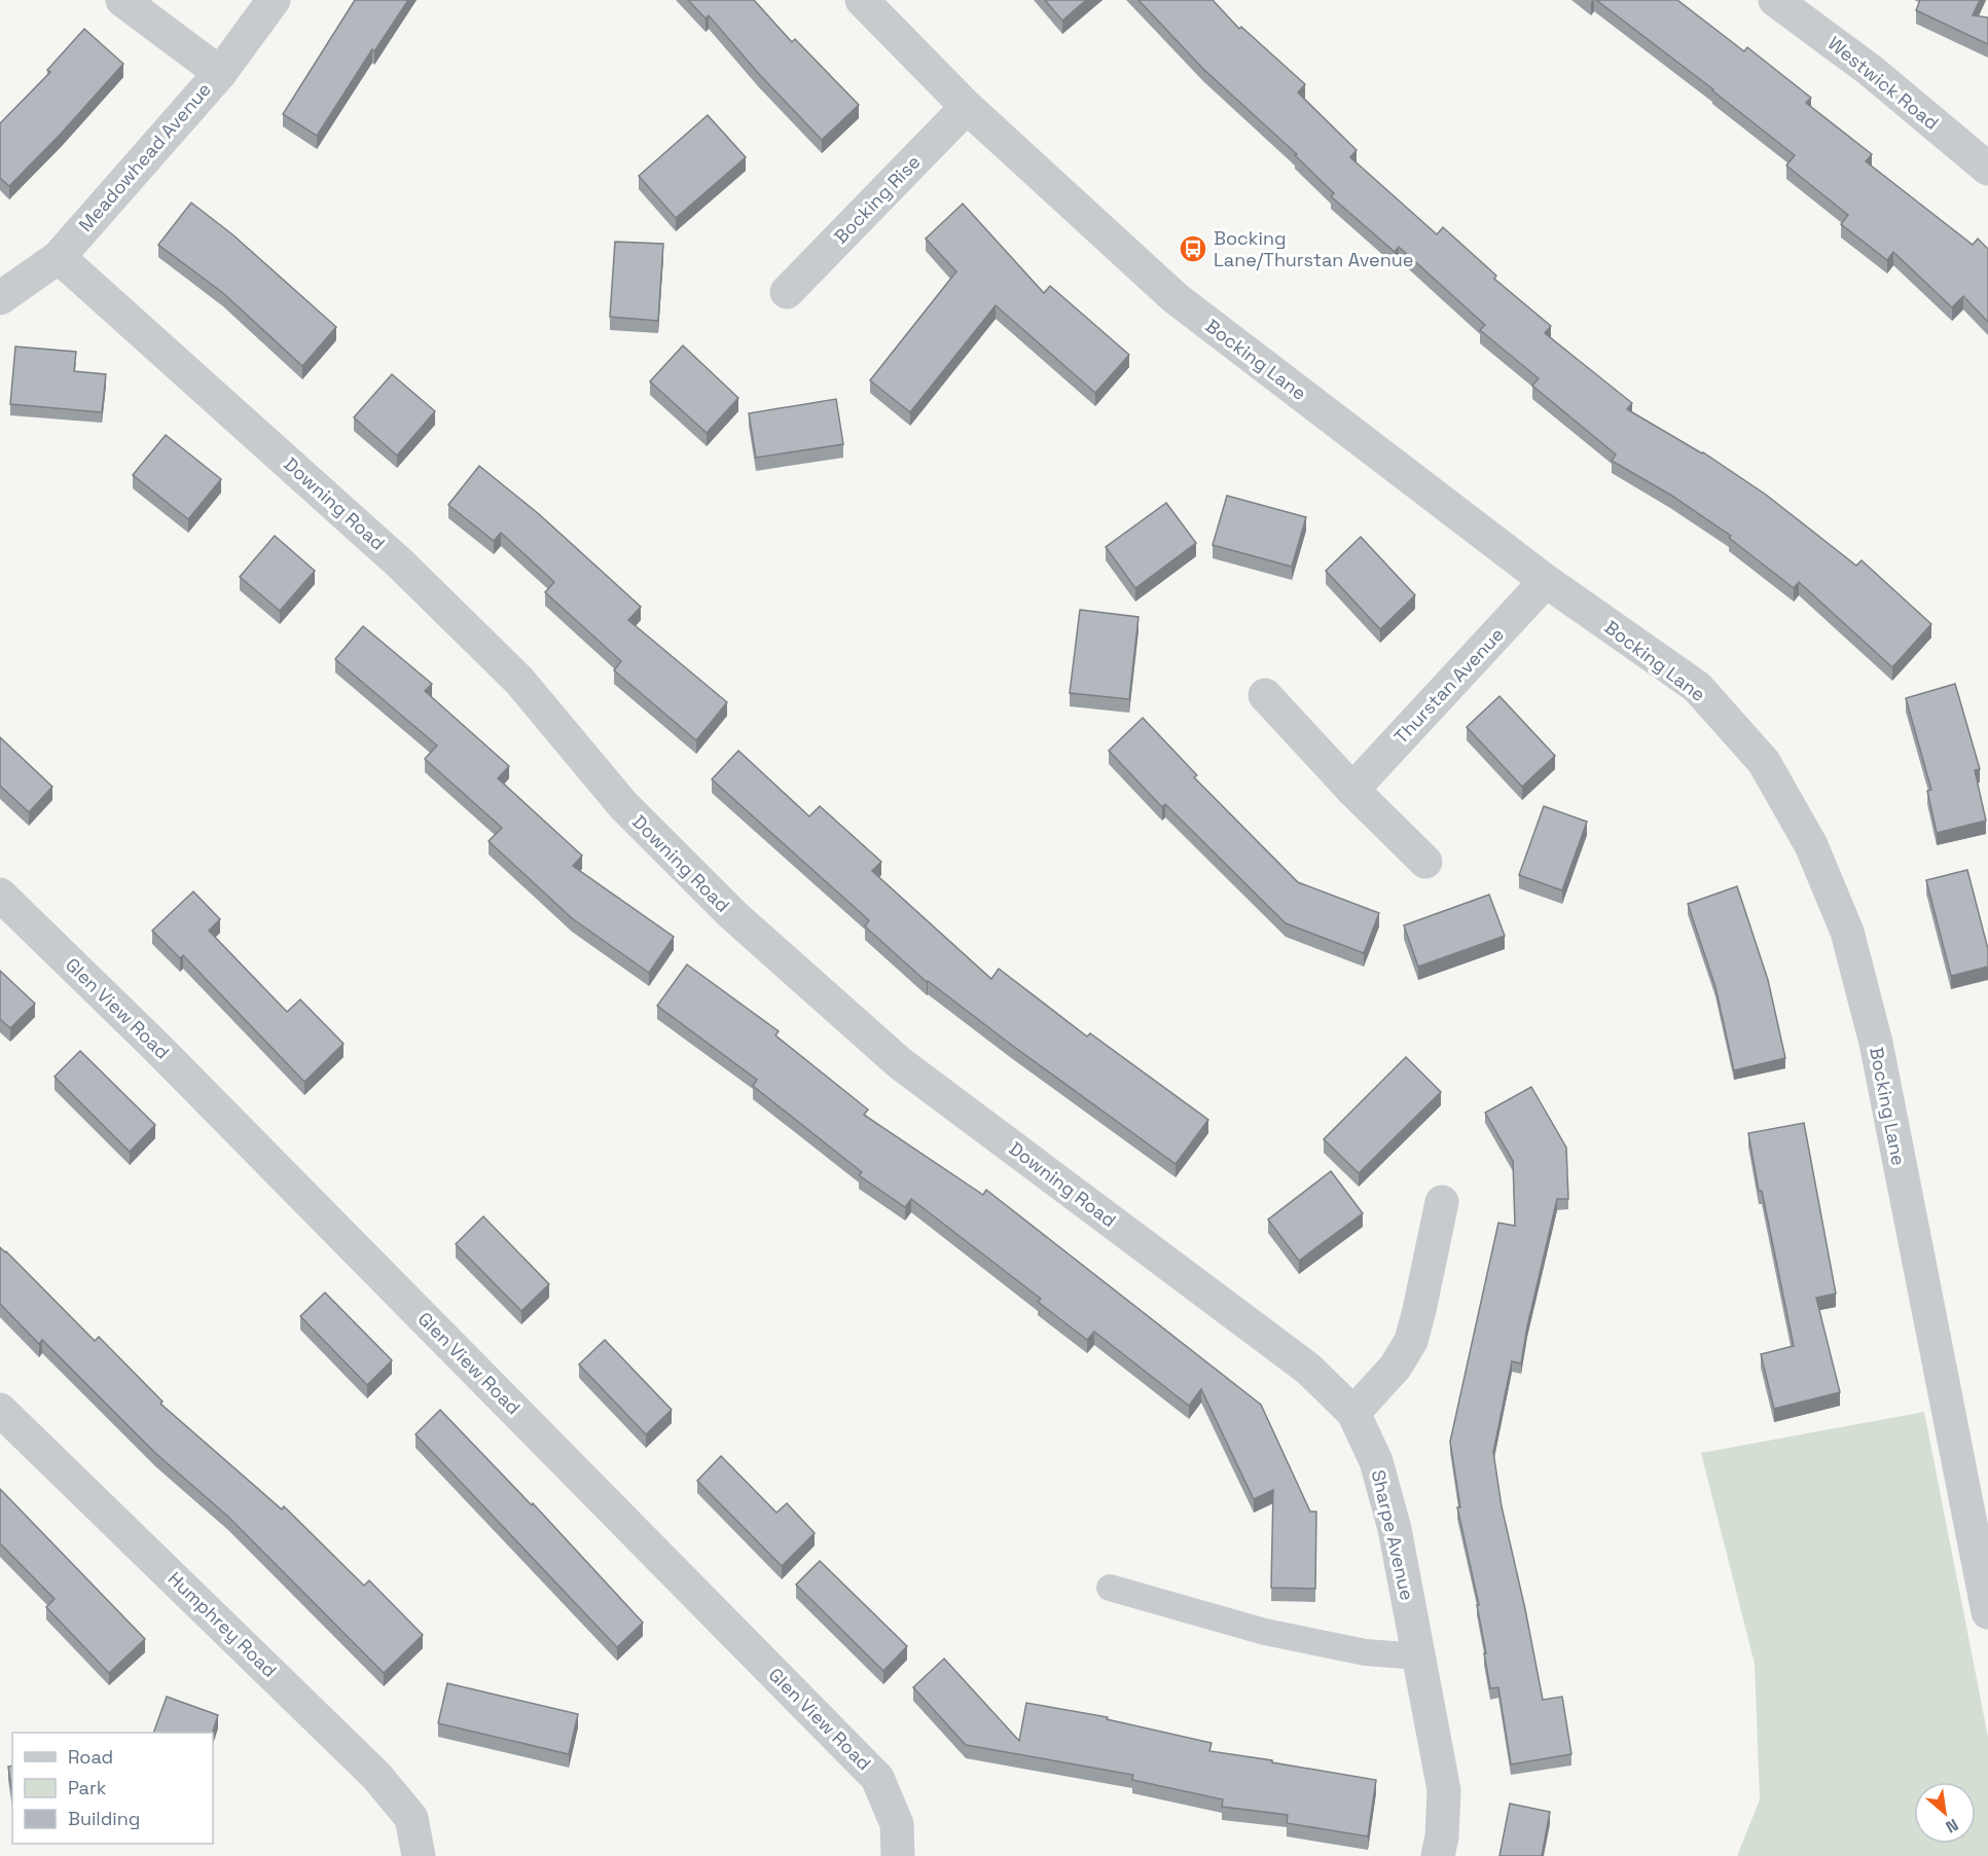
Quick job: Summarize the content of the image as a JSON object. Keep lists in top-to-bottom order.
{
  "streets": {
    "street": [
      "Westwick Road",
      "Meadowhead Avenue",
      "Bocking Rise",
      "Bocking Lane",
      "Downing Road",
      "Thurstan Avenue",
      "Glen View Road",
      "Sharpe Avenue",
      "Humphrey Road"
    ]
  },
  "crossings": [
    ["Meadowhead Avenue", "Downing Road"],
    ["Bocking Rise", "Bocking Lane"],
    ["Bocking Lane", "Thurstan Avenue"],
    ["Downing Road", "Sharpe Avenue"]
  ],
  "places": {
    "bus stop": ["Bocking Lane/Thurstan Avenue"]
  },
  "legend": ["Road", "Park", "Building"],
  "north": "bottom right"
}
